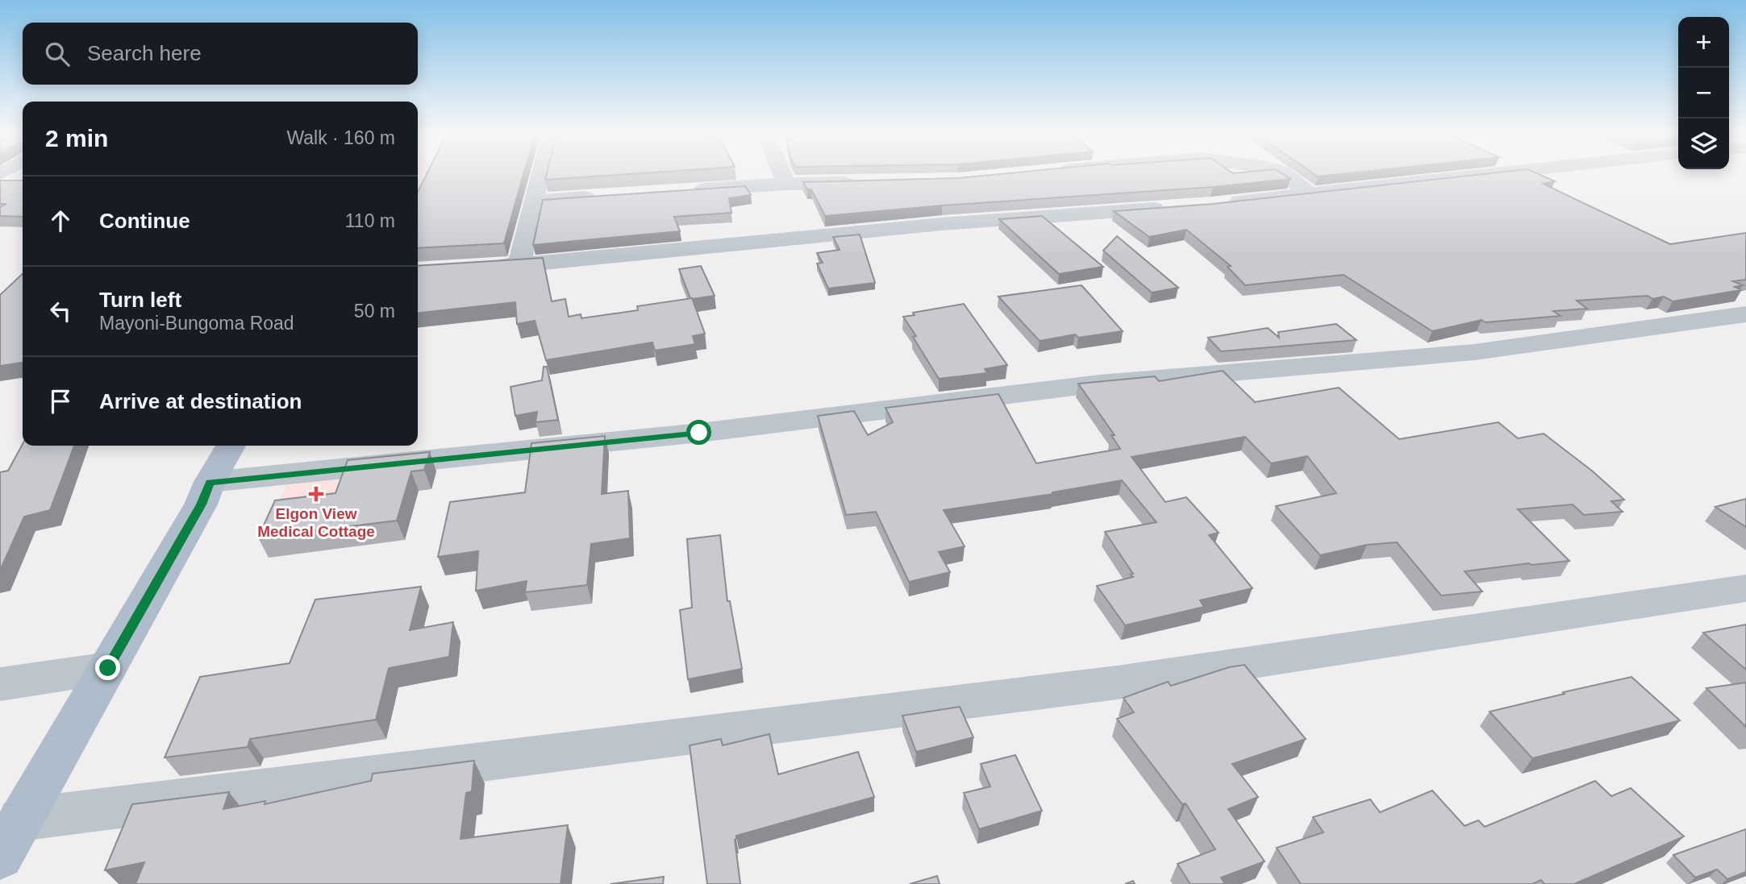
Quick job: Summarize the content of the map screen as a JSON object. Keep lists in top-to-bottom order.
{
  "places": {
    "health": ["Elgon View Medical Cottage"]
  },
  "page": {
    "map_buttons": ["+", "−"],
    "search": "Search here",
    "heading": ["2 min", "Walk · 160 m"],
    "list": [
      ["Continue", "110 m"],
      ["Turn left", "Mayoni-Bungoma Road", "50 m"],
      "Arrive at destination"
    ]
  }
}
